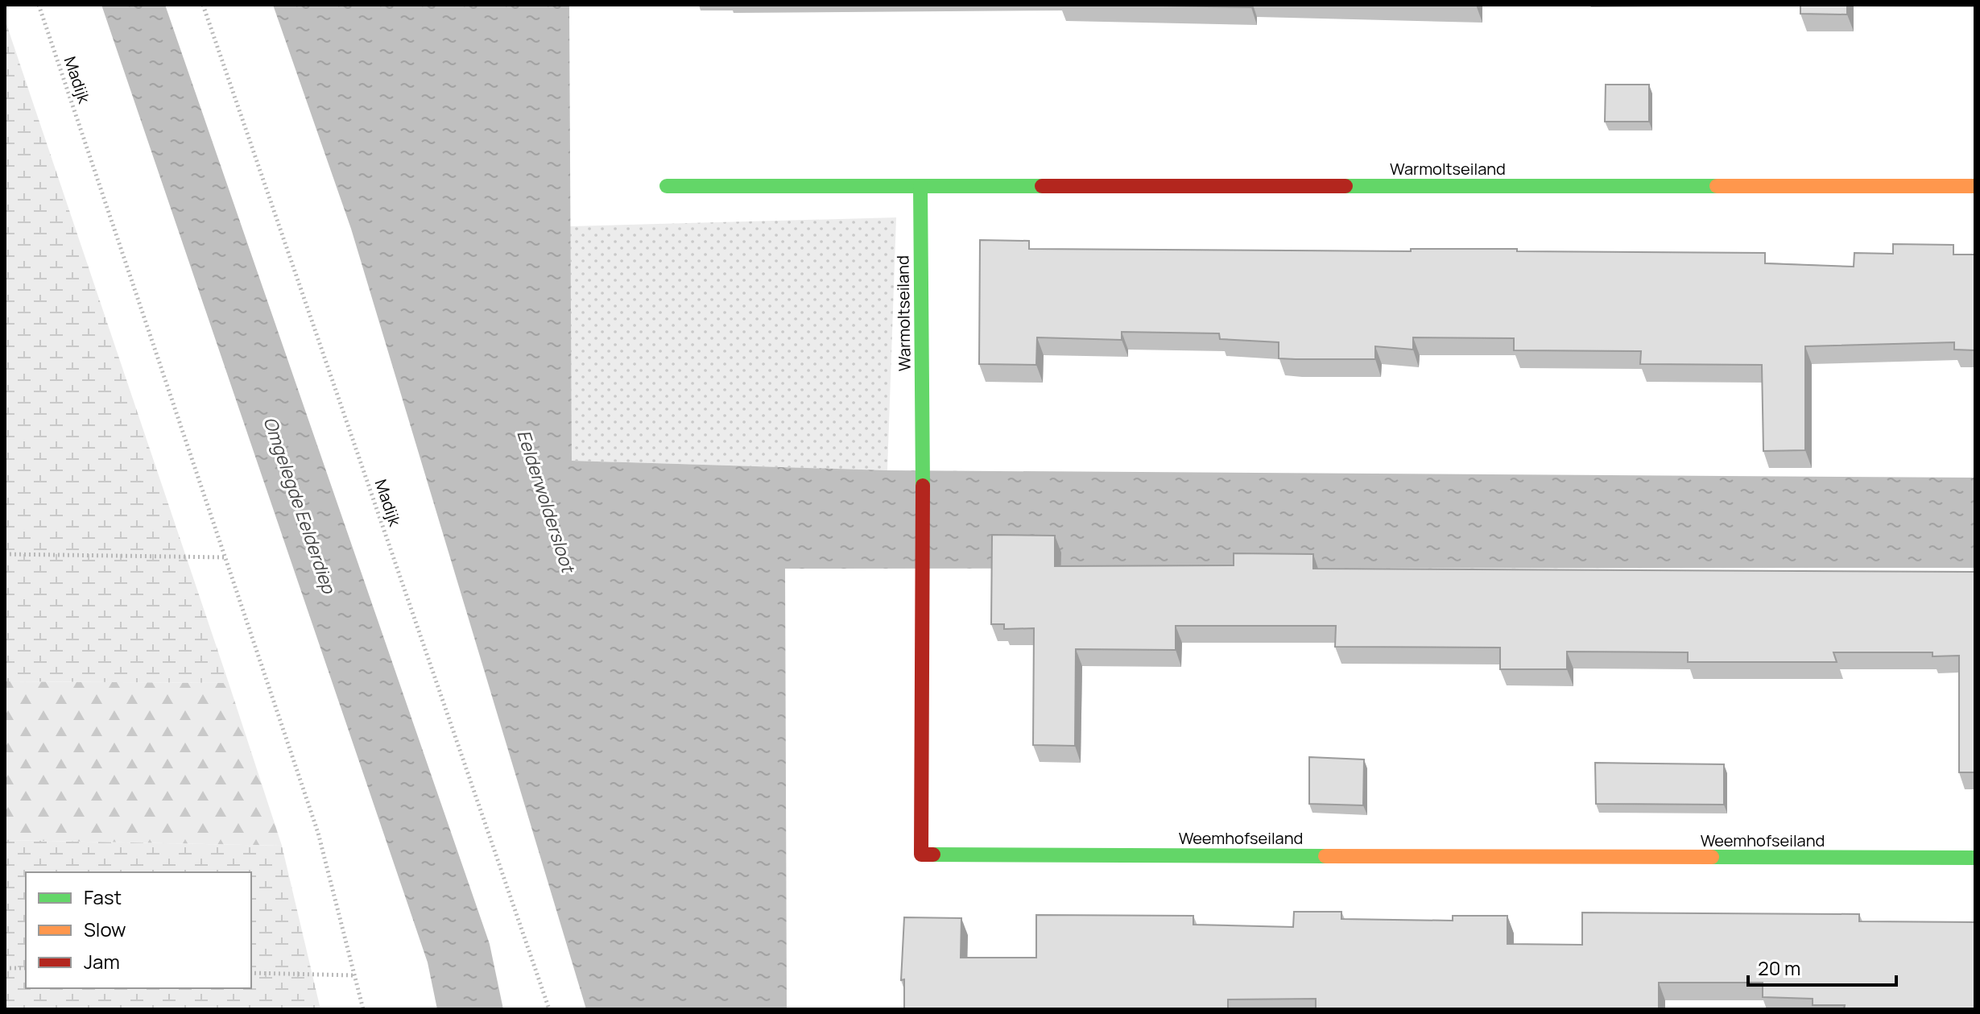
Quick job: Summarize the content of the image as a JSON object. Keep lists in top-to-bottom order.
{
  "streets": {
    "street": ["Warmoltseiland", "Weemhofseiland"],
    "path": ["Madijk"]
  },
  "crossings": [
    ["Warmoltseiland", "Weemhofseiland"]
  ],
  "water": ["Eelderwoldersloot", "Omgelegde Eelderdiep"],
  "legend": ["Fast", "Slow", "Jam"],
  "scale_bar": "20 m"
}
